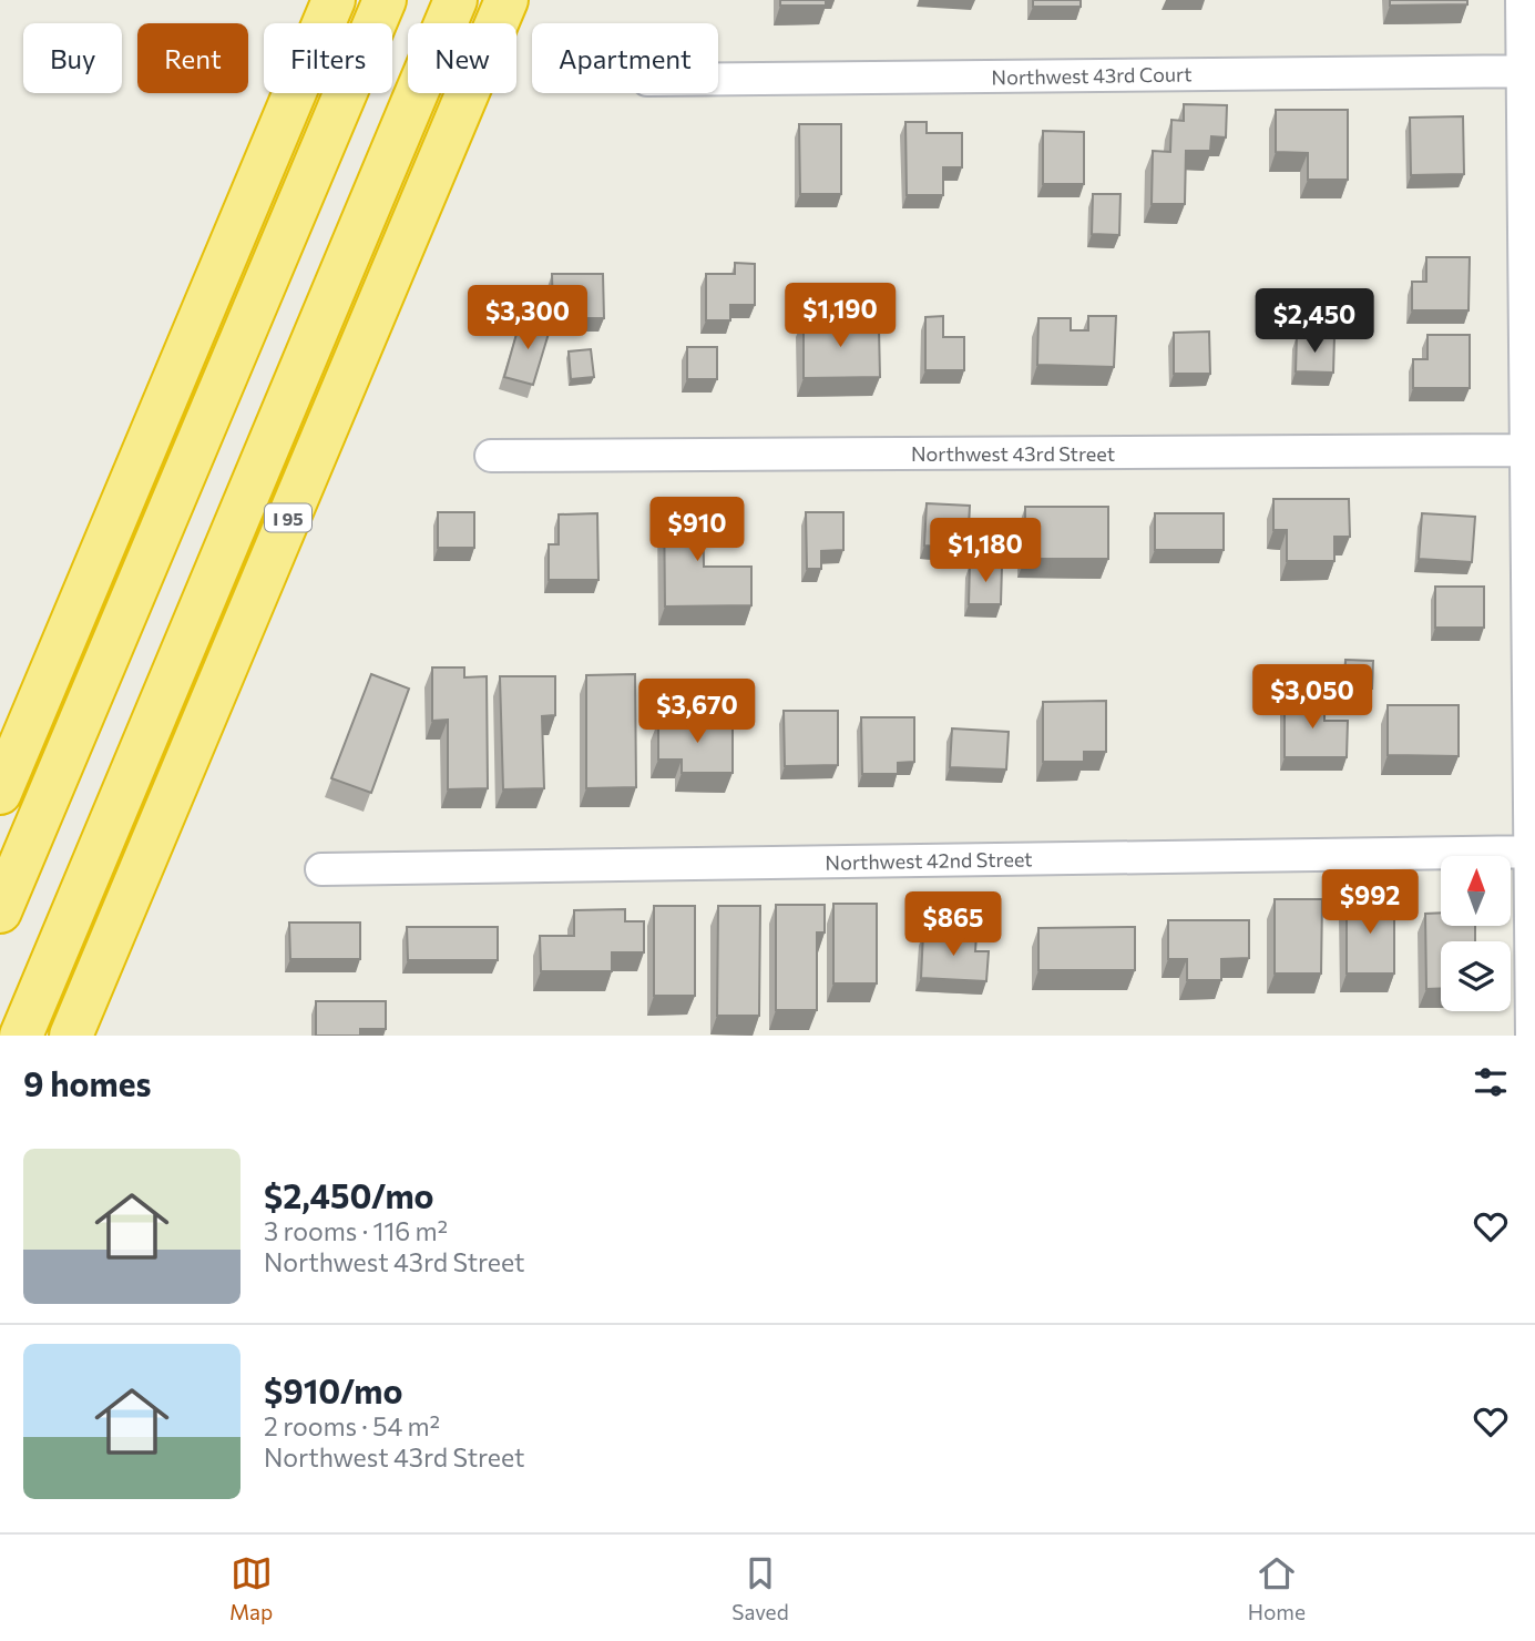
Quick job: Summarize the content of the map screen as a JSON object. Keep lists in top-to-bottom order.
{
  "streets": {
    "highway": ["I 95"],
    "street": ["Northwest 43rd Court", "Northwest 43rd Street", "Northwest 42nd Street"]
  },
  "north": "top",
  "page": {
    "chip": [
      "Buy",
      "Rent",
      "Filters",
      "New",
      "Apartment"
    ],
    "price": [
      "$1,190",
      "$3,300",
      "$2,450",
      "$910",
      "$1,180",
      "$3,050",
      "$3,670",
      "$992",
      "$865"
    ],
    "heading": "9 homes",
    "list": [
      {
        "name": "$2,450/mo",
        "note": "3 rooms · 116 m² · Northwest 43rd Street"
      },
      {
        "name": "$910/mo",
        "note": "2 rooms · 54 m² · Northwest 43rd Street"
      }
    ],
    "tabs": ["Map", "Saved", "Home"]
  }
}
